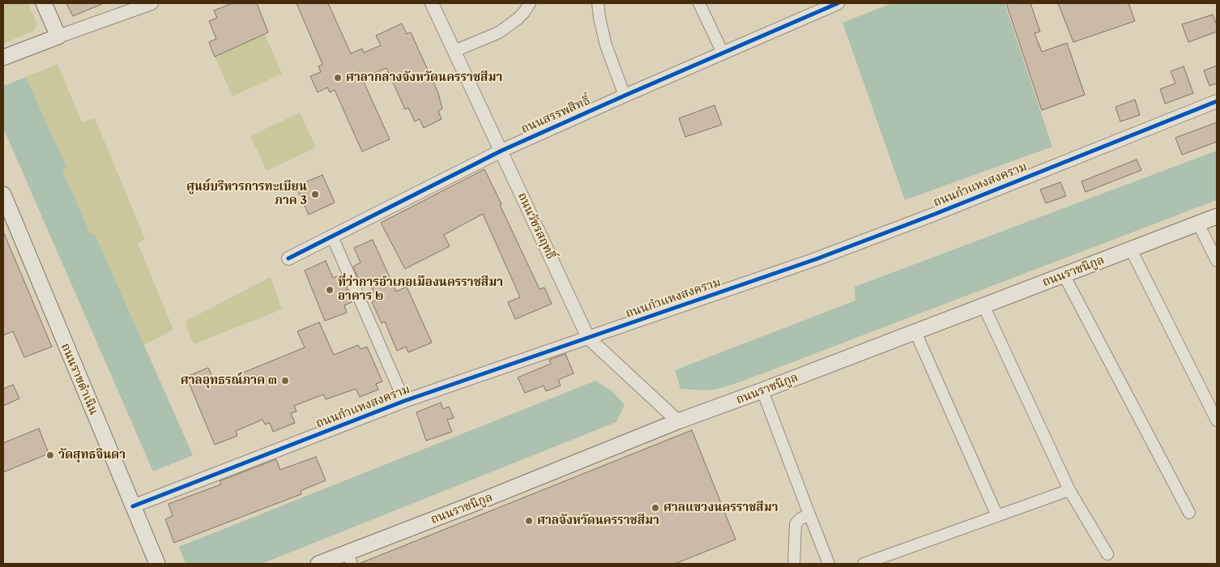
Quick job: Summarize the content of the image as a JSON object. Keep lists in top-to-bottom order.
{
  "streets": {
    "main road": ["ถนนราชนิกูล", "ถนนราชดำเนิน"],
    "street": ["ถนนสรรพสิทธิ์", "ถนนกำแหงสงคราม", "ถนนวัชรสฤทธิ์"]
  },
  "crossings": [
    ["ถนนสรรพสิทธิ์", "ถนนวัชรสฤทธิ์"],
    ["ถนนกำแหงสงคราม", "ถนนวัชรสฤทธิ์"],
    ["ถนนกำแหงสงคราม", "ถนนราชดำเนิน"],
    ["ถนนวัชรสฤทธิ์", "ถนนราชนิกูล"]
  ],
  "places": [
    "ศาลากลางจังหวัดนครราชสีมา",
    "ศูนย์บริหารการทะเบียน ภาค 3",
    "ที่ว่าการอำเภอเมืองนครราชสีมา อาคาร ๒",
    "ศาลอุทธรณ์ภาค ๓",
    "วัดสุทธจินดา",
    "ศาลแขวงนครราชสีมา",
    "ศาลจังหวัดนครราชสีมา"
  ]
}
